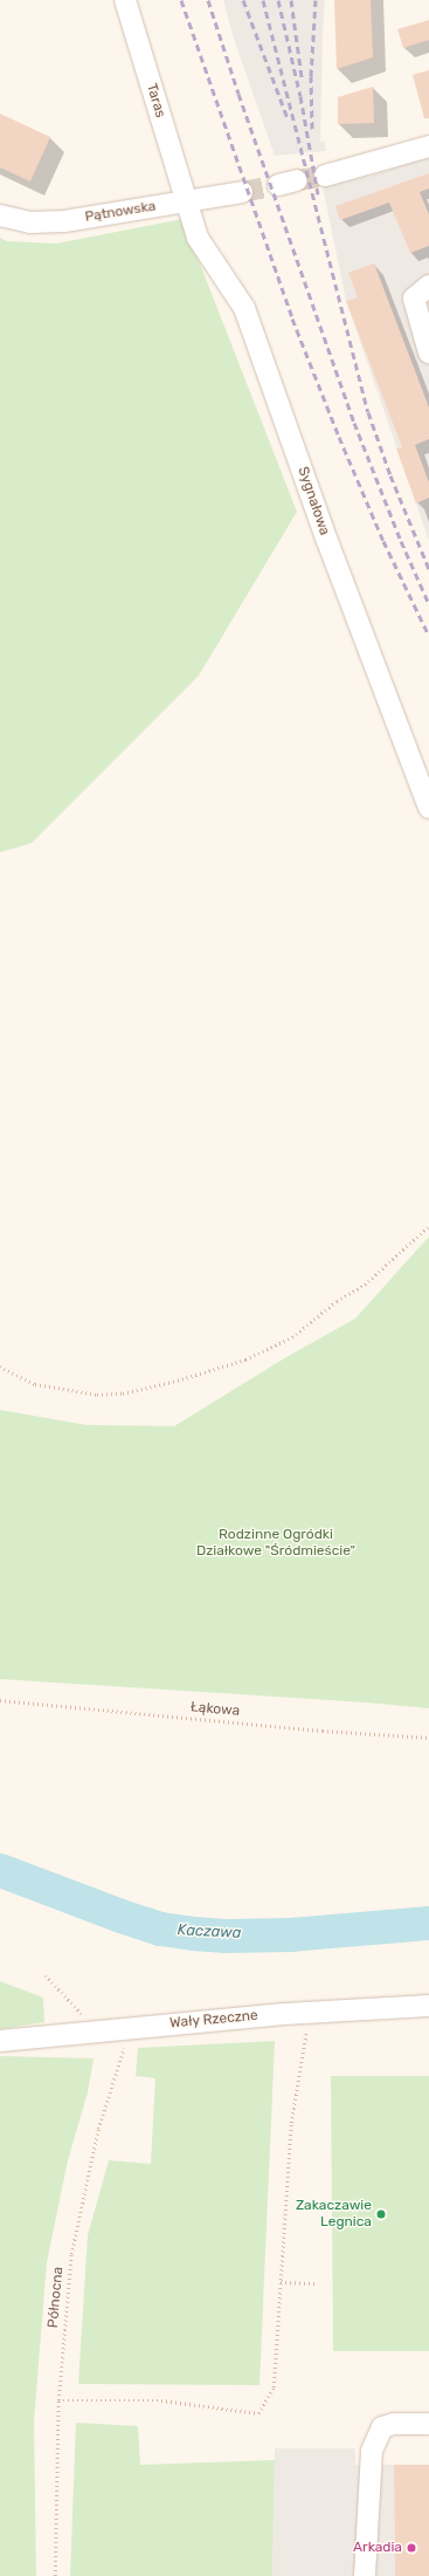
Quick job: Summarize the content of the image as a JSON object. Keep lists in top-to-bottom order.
{
  "streets": {
    "street": [
      "Taras",
      "Pątnowska",
      "Sygnałowa",
      "Wały Rzeczne"
    ],
    "path": ["Łąkowa", "Północna"]
  },
  "crossings": [
    ["Taras", "Pątnowska"],
    ["Taras", "Sygnałowa"],
    ["Pątnowska", "Sygnałowa"],
    ["Wały Rzeczne", "Północna"]
  ],
  "water": ["Kaczawa"],
  "parks": ["Rodzinne Ogródki Działkowe \"Śródmieście\""],
  "places": ["Zakaczawie Legnica", "Arkadia"]
}
